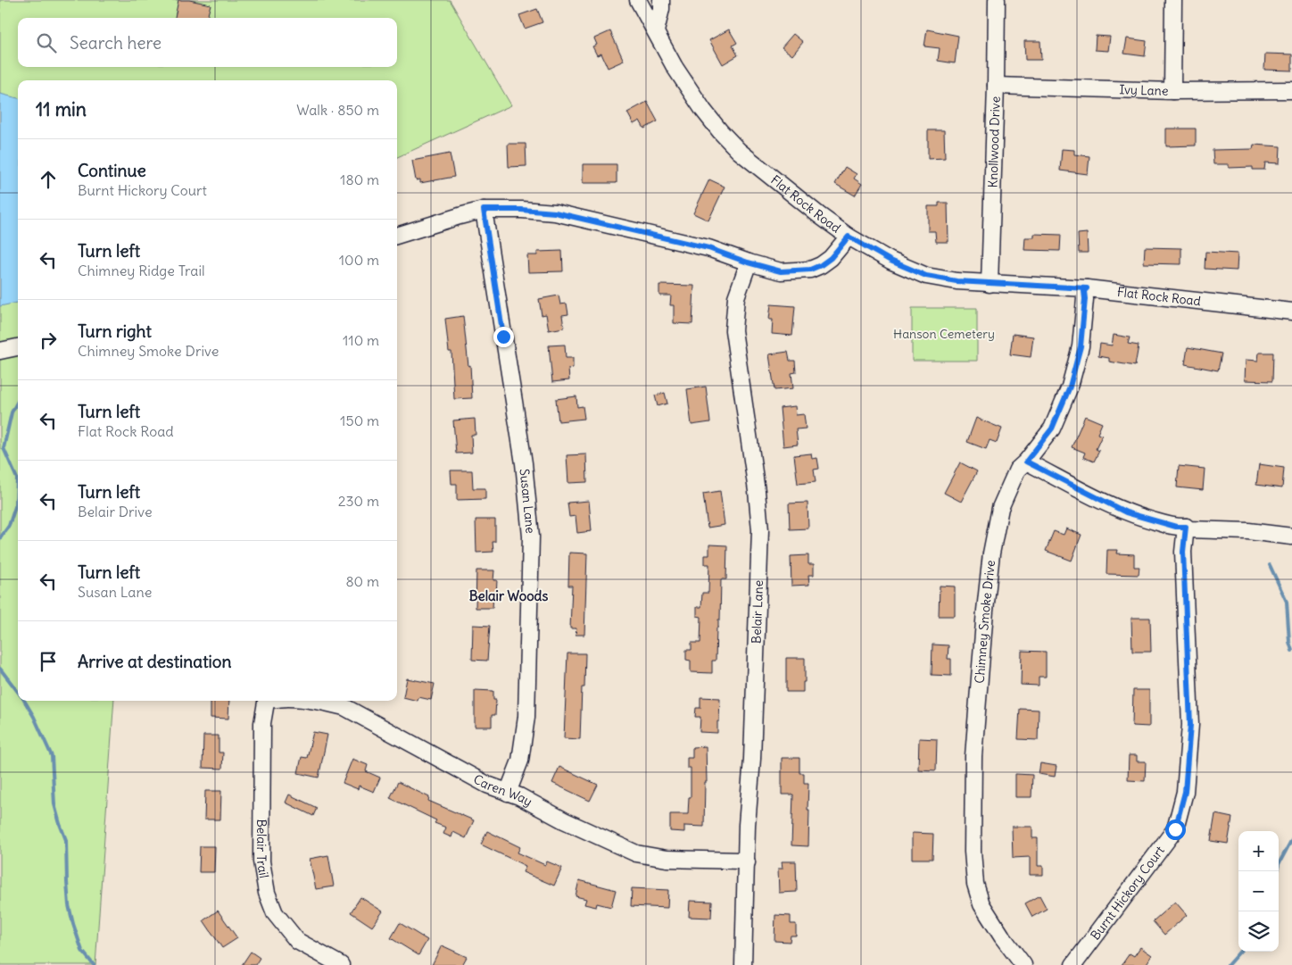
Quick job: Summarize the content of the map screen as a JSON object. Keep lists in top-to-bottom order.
{
  "streets": {
    "street": [
      "Ivy Lane",
      "Knollwood Drive",
      "Flat Rock Road",
      "Susan Lane",
      "Belair Lane",
      "Chimney Smoke Drive",
      "Caren Way",
      "Belair Trail",
      "Burnt Hickory Court"
    ]
  },
  "crossings": [
    ["Ivy Lane", "Knollwood Drive"],
    ["Knollwood Drive", "Flat Rock Road"],
    ["Flat Rock Road", "Chimney Smoke Drive"],
    ["Susan Lane", "Caren Way"],
    ["Belair Lane", "Caren Way"]
  ],
  "districts": ["Belair Woods"],
  "parks": ["Hanson Cemetery"],
  "page": {
    "search": "Search here",
    "heading": ["11 min", "Walk · 850 m"],
    "list": [
      ["Continue", "Burnt Hickory Court", "180 m"],
      ["Turn left", "Chimney Ridge Trail", "100 m"],
      ["Turn right", "Chimney Smoke Drive", "110 m"],
      ["Turn left", "Flat Rock Road", "150 m"],
      ["Turn left", "Belair Drive", "230 m"],
      ["Turn left", "Susan Lane", "80 m"],
      "Arrive at destination"
    ],
    "map_buttons": ["+", "−"]
  }
}
